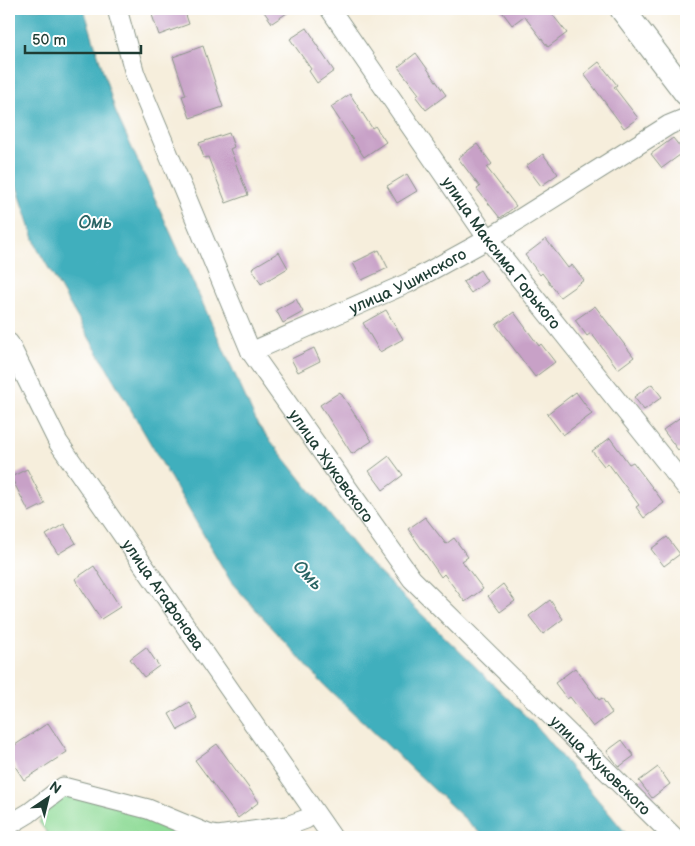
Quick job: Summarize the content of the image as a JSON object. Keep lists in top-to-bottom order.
{
  "streets": {
    "street": [
      "улица Максима Горького",
      "улица Ушинского",
      "улица Жуковского",
      "улица Агафонова"
    ]
  },
  "crossings": [
    ["улица Максима Горького", "улица Ушинского"],
    ["улица Ушинского", "улица Жуковского"]
  ],
  "water": ["Омь"],
  "scale_bar": "50 m",
  "north": "top right"
}
